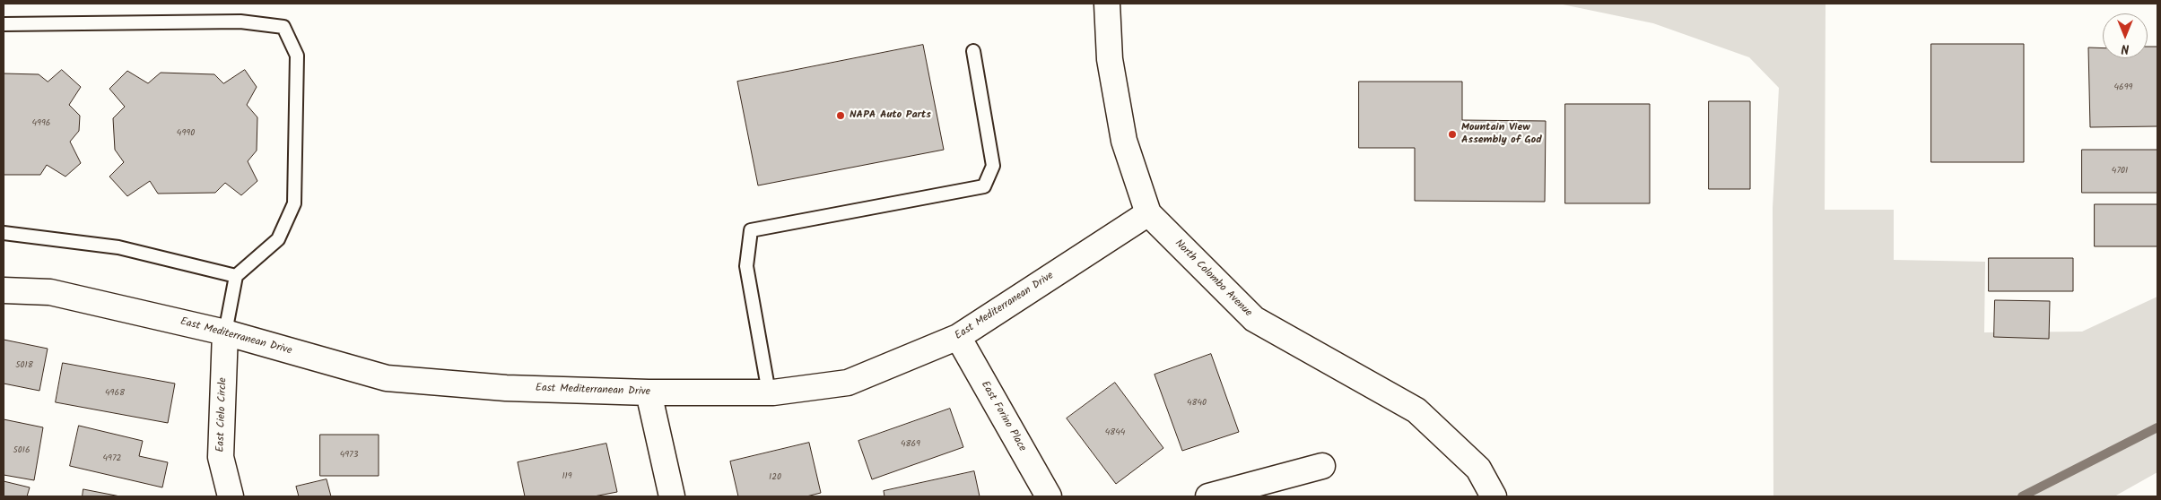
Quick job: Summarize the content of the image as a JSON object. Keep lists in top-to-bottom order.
{
  "streets": {
    "street": [
      "North Colombo Avenue",
      "East Mediterranean Drive",
      "East Cielo Circle",
      "East Forino Place"
    ]
  },
  "crossings": [
    ["North Colombo Avenue", "East Mediterranean Drive"],
    ["East Mediterranean Drive", "East Cielo Circle"],
    ["East Mediterranean Drive", "East Forino Place"]
  ],
  "places": ["NAPA Auto Parts", "Mountain View Assembly of God"],
  "house_numbers": [
    "4699",
    "4996",
    "4990",
    "4701",
    "5018",
    "4968",
    "4840",
    "4844",
    "4869",
    "5016",
    "4973",
    "4972",
    "119",
    "120"
  ],
  "north": "bottom"
}
